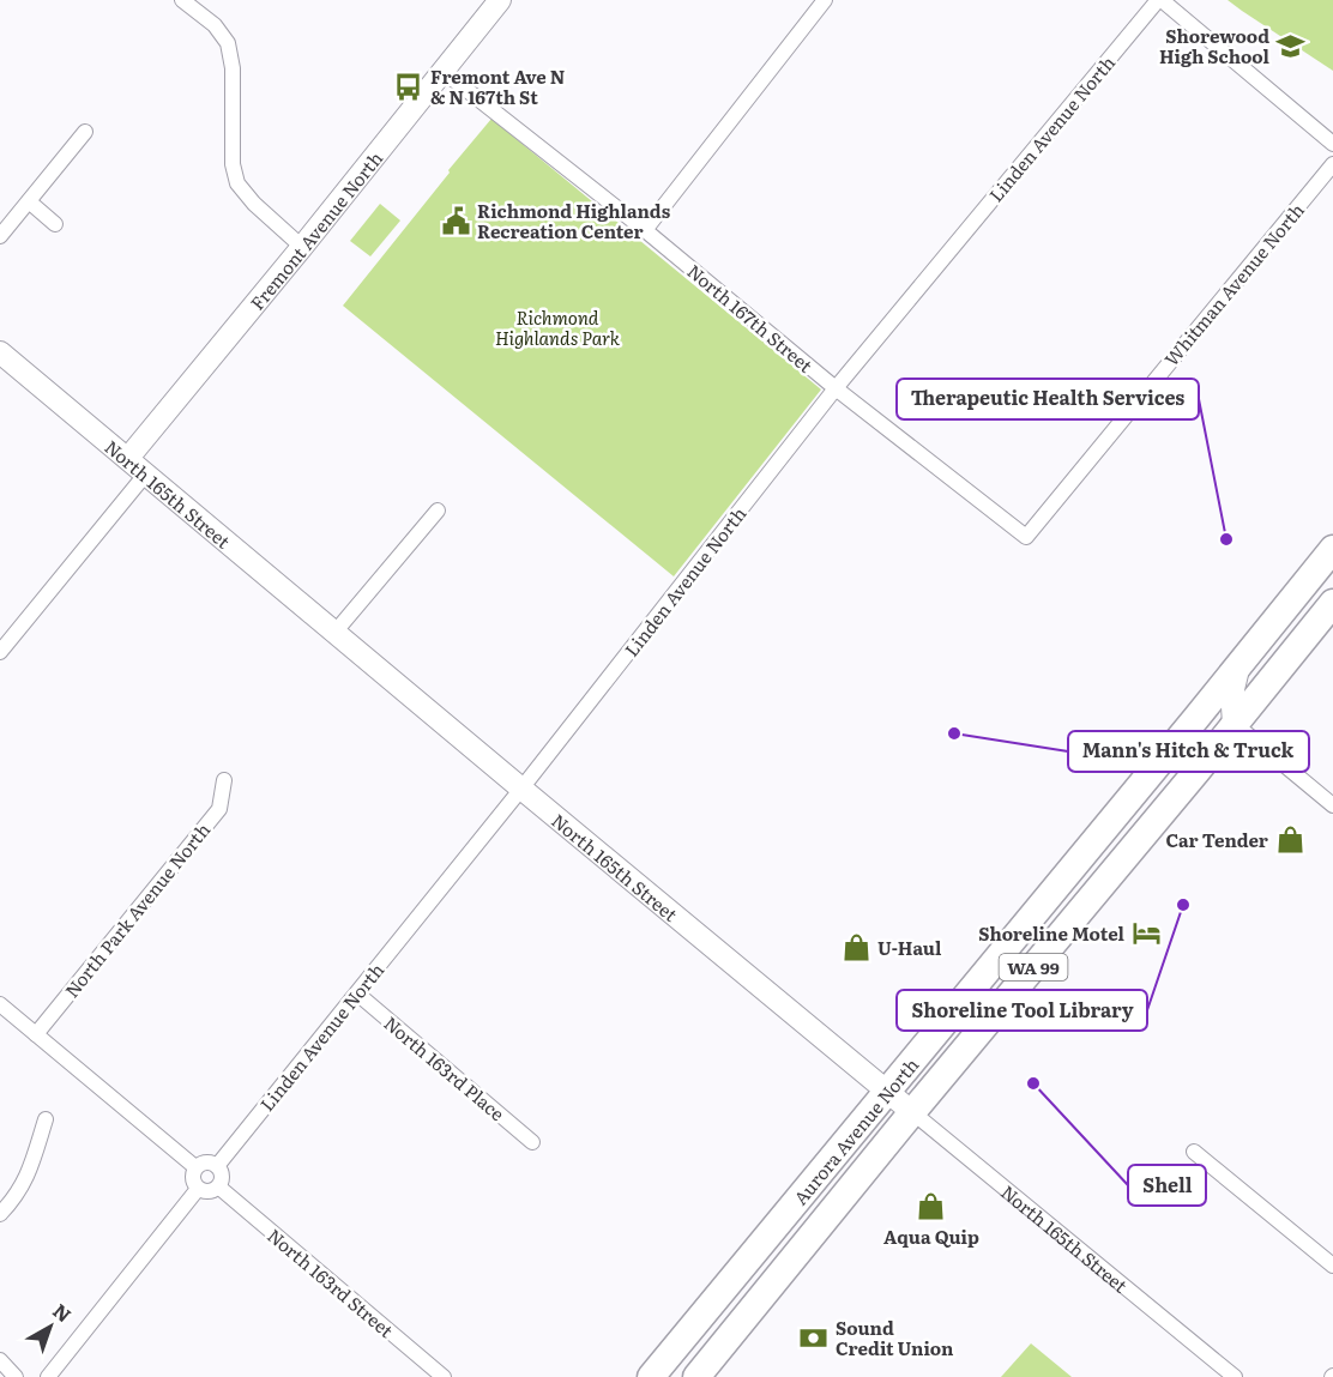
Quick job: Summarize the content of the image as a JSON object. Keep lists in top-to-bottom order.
{
  "streets": {
    "highway": ["WA 99", "Aurora Avenue North"],
    "street": [
      "Linden Avenue North",
      "Fremont Avenue North",
      "Whitman Avenue North",
      "North 167th Street",
      "North 165th Street",
      "North Park Avenue North",
      "North 163rd Place",
      "North 163rd Street"
    ]
  },
  "crossings": [
    ["Linden Avenue North", "North 167th Street"],
    ["Linden Avenue North", "North 165th Street"],
    ["Linden Avenue North", "North 163rd Place"],
    ["Linden Avenue North", "North 163rd Street"],
    ["Fremont Avenue North", "North 167th Street"],
    ["Fremont Avenue North", "North 165th Street"],
    ["Whitman Avenue North", "North 167th Street"],
    ["North 165th Street", "Aurora Avenue North"]
  ],
  "parks": ["Richmond Highlands Park"],
  "places": {
    "school or university": ["Shorewood High School"],
    "bus stop": ["Fremont Ave N & N 167th St"],
    "public building": ["Richmond Highlands Recreation Center"],
    "other": [
      "Therapeutic Health Services",
      "Mann's Hitch & Truck",
      "Shoreline Tool Library",
      "Shell"
    ],
    "shop": ["Car Tender", "U-Haul", "Aqua Quip"],
    "hotel": ["Shoreline Motel"],
    "bank": ["Sound Credit Union"]
  },
  "north": "top right"
}
